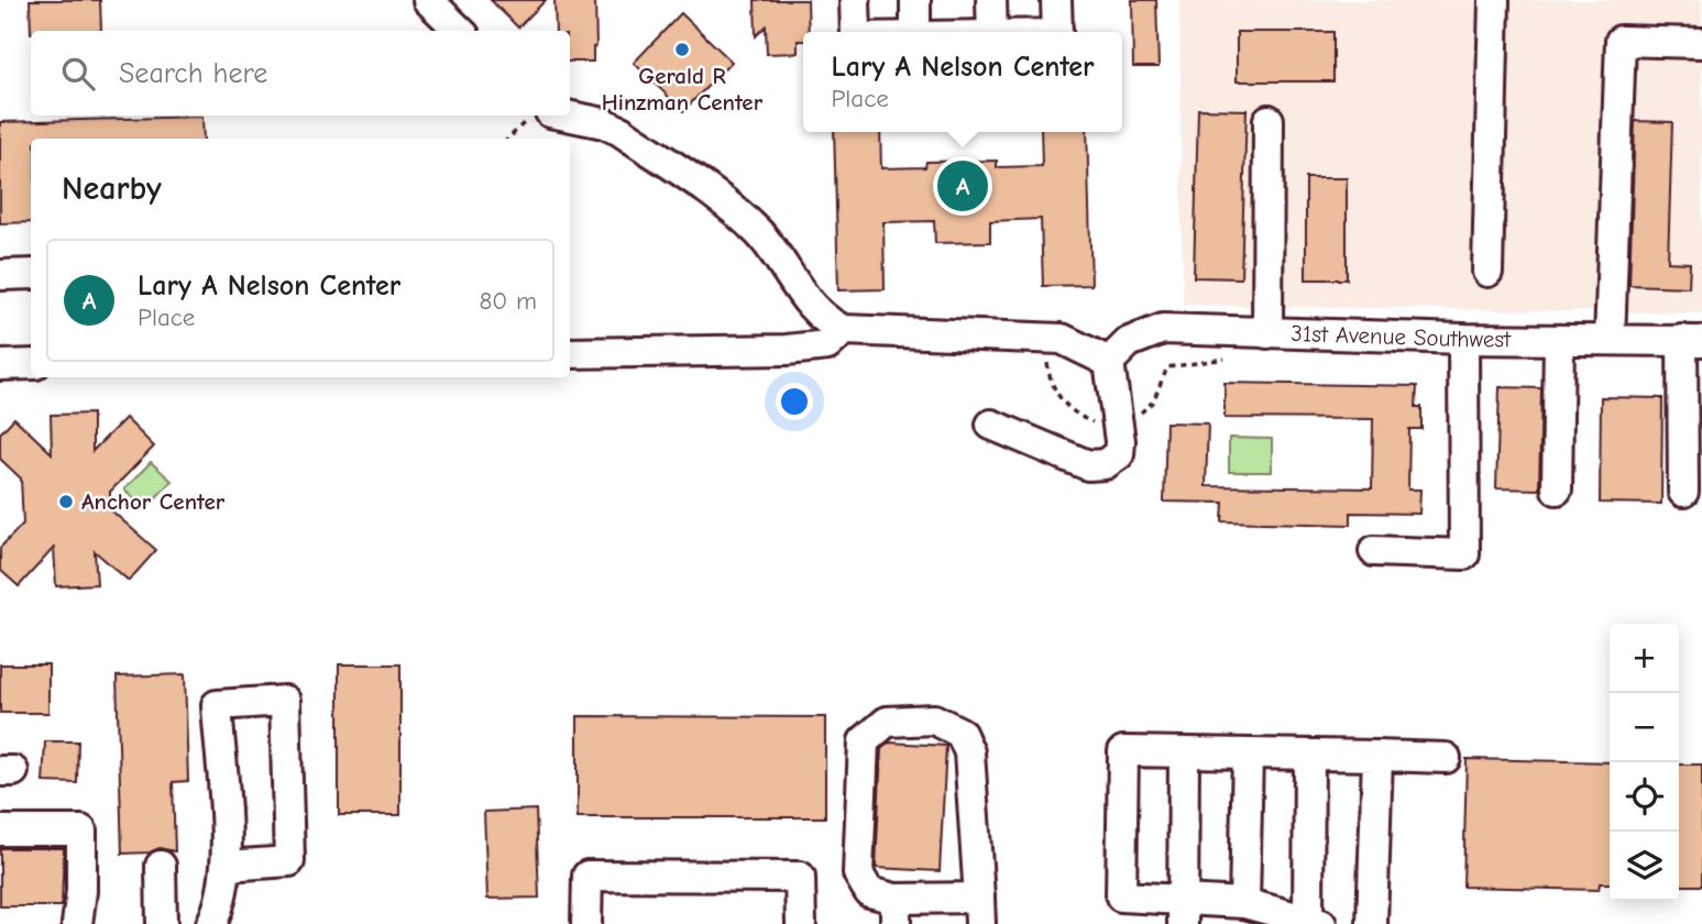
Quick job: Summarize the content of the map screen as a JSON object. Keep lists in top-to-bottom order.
{
  "streets": {
    "street": ["31st Avenue Southwest"]
  },
  "places": ["Gerald R Hinzman Center", "Anchor Center"],
  "page": {
    "search": "Search here",
    "popup": ["Lary A Nelson Center", "Place"],
    "heading": "Nearby",
    "pins": "A",
    "list": [
      {
        "mark": "A",
        "name": "Lary A Nelson Center",
        "note": "Place",
        "value": "80 m"
      }
    ],
    "map_buttons": ["+", "−"]
  }
}
